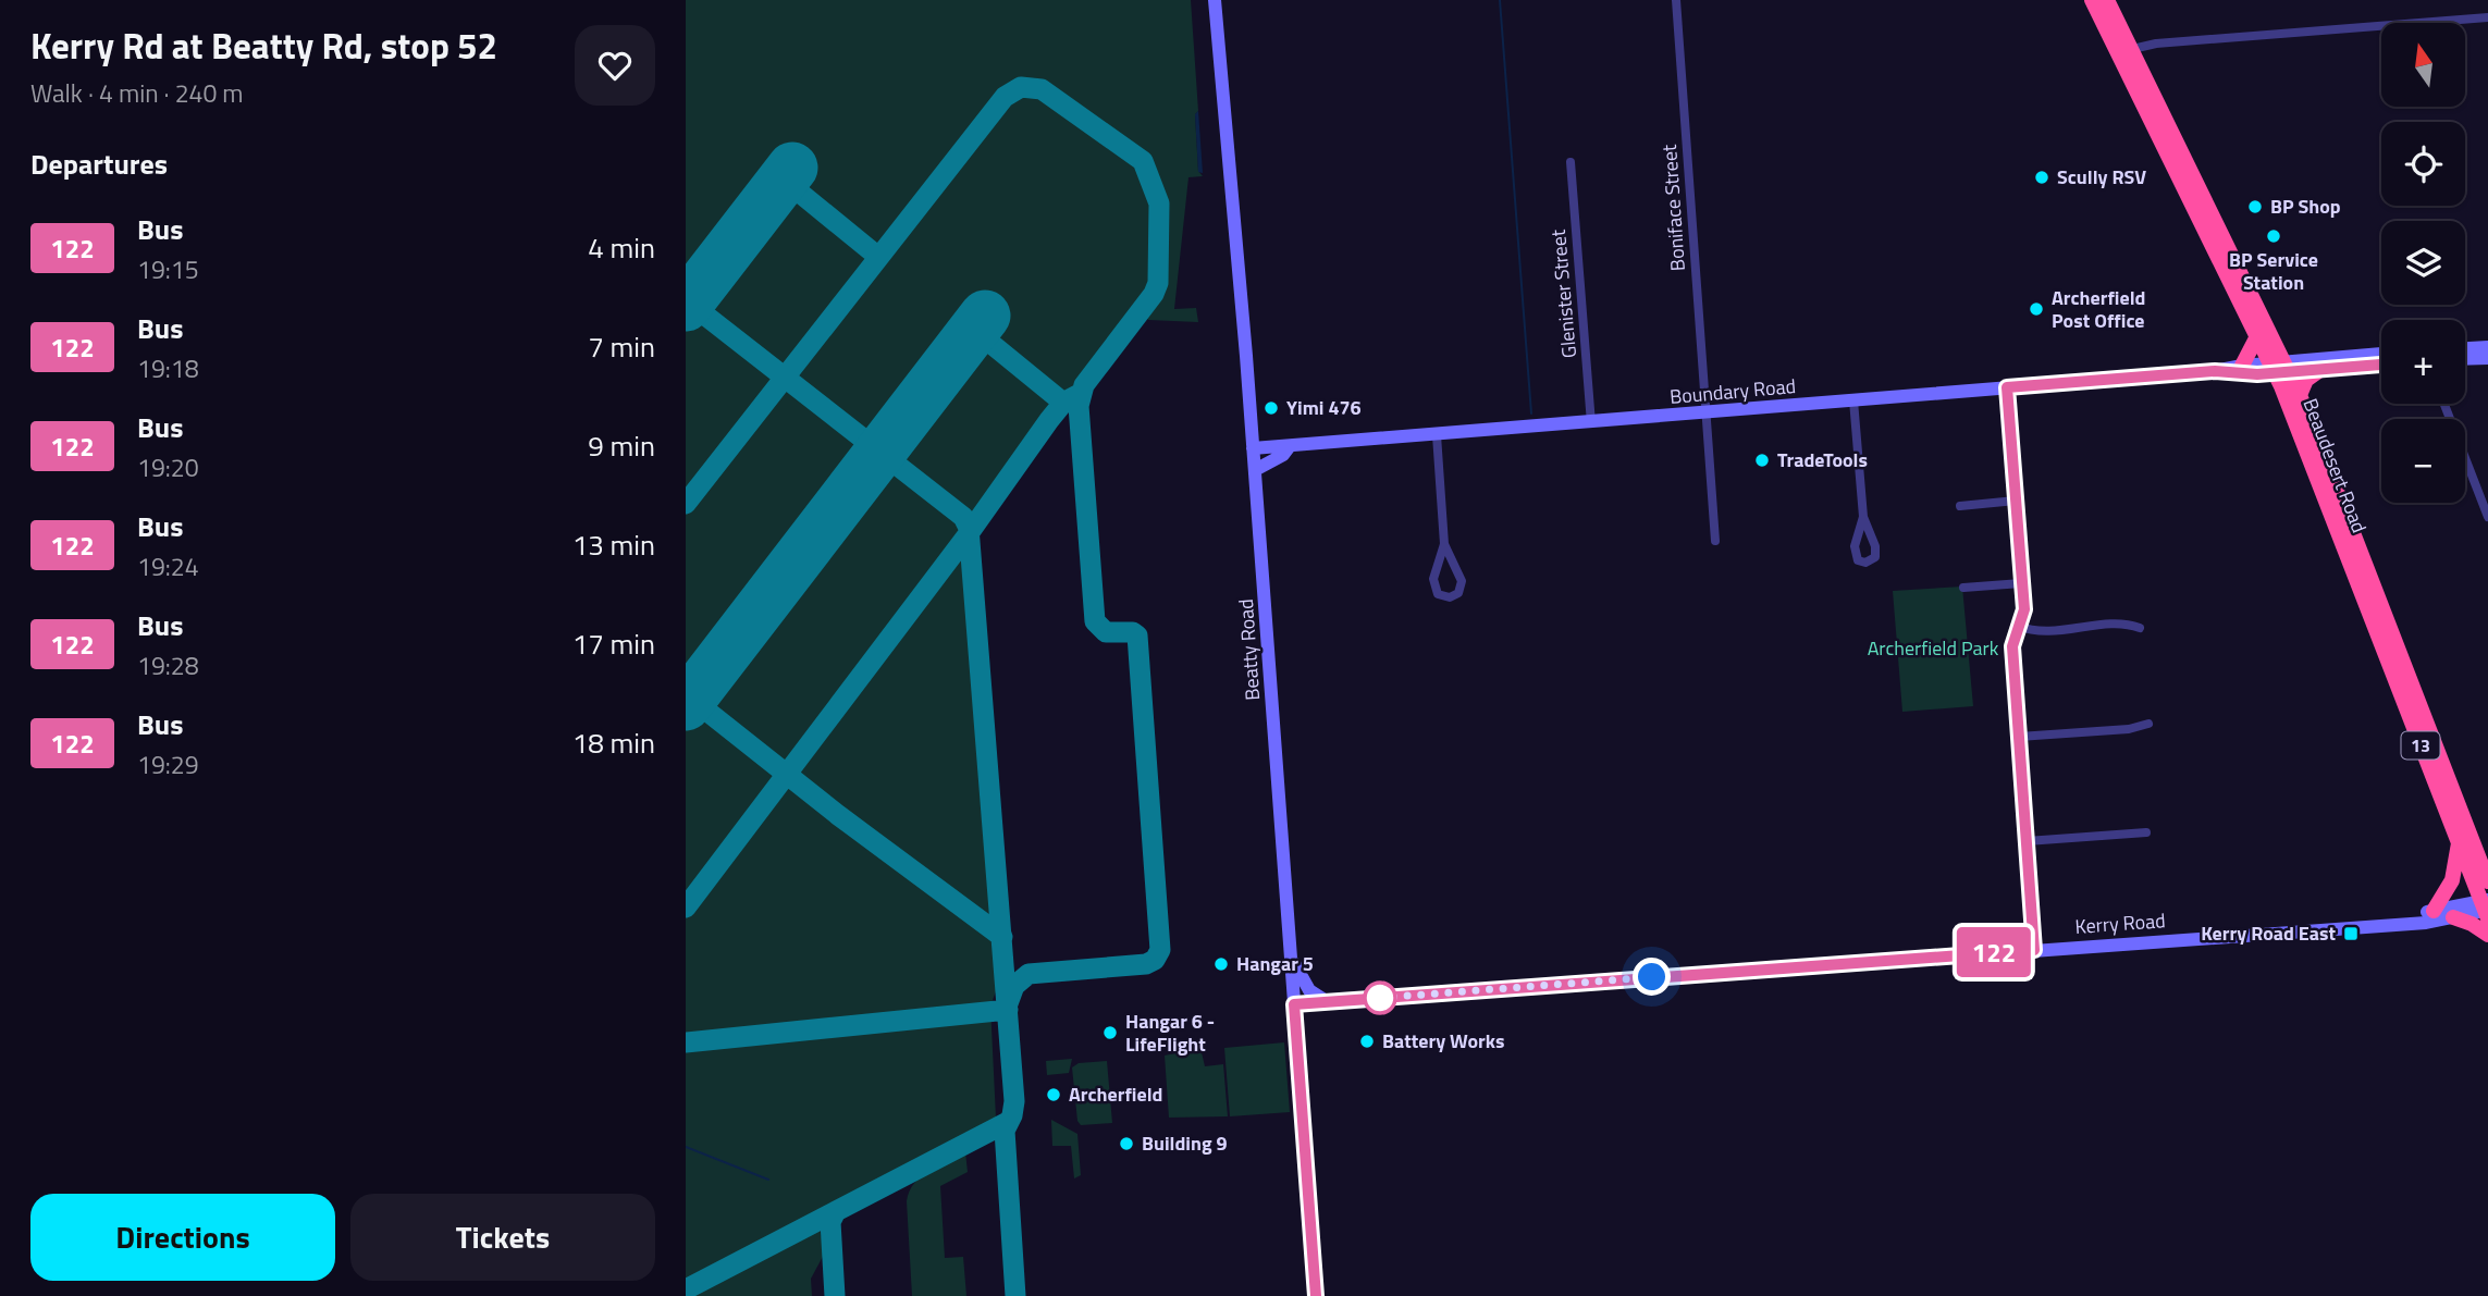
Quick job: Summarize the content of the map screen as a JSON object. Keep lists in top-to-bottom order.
{
  "streets": {
    "highway": ["Beaudesert Road", "13"],
    "main road": ["Boundary Road", "Beatty Road", "Kerry Road"],
    "street": ["Boniface Street", "Glenister Street"]
  },
  "crossings": [
    ["Boniface Street", "Boundary Road"],
    ["Glenister Street", "Boundary Road"],
    ["Boundary Road", "Beaudesert Road"],
    ["Boundary Road", "Beatty Road"],
    ["Beaudesert Road", "Kerry Road"],
    ["Beatty Road", "Kerry Road"]
  ],
  "parks": ["Archerfield Park"],
  "places": {
    "other": [
      "Scully RSV",
      "BP Shop",
      "BP Service Station",
      "Archerfield Post Office",
      "Yimi 476",
      "TradeTools",
      "Hangar 5",
      "Hangar 6 - LifeFlight",
      "Battery Works",
      "Archerfield",
      "Building 9"
    ],
    "transit": ["Kerry Road East"]
  },
  "lines": ["bus line 122"],
  "north": "top",
  "page": {
    "heading": [
      ["Kerry Rd at Beatty Rd, stop 52", "Walk · 4 min · 240 m"],
      "Departures"
    ],
    "on_map": "122",
    "map_buttons": ["+", "−"],
    "list": [
      {
        "mark": "122",
        "name": "Bus",
        "note": "19:15",
        "value": "4 min"
      },
      {
        "mark": "122",
        "name": "Bus",
        "note": "19:18",
        "value": "7 min"
      },
      {
        "mark": "122",
        "name": "Bus",
        "note": "19:20",
        "value": "9 min"
      },
      {
        "mark": "122",
        "name": "Bus",
        "note": "19:24",
        "value": "13 min"
      },
      {
        "mark": "122",
        "name": "Bus",
        "note": "19:28",
        "value": "17 min"
      },
      {
        "mark": "122",
        "name": "Bus",
        "note": "19:29",
        "value": "18 min"
      }
    ],
    "buttons": ["Directions", "Tickets"]
  }
}
